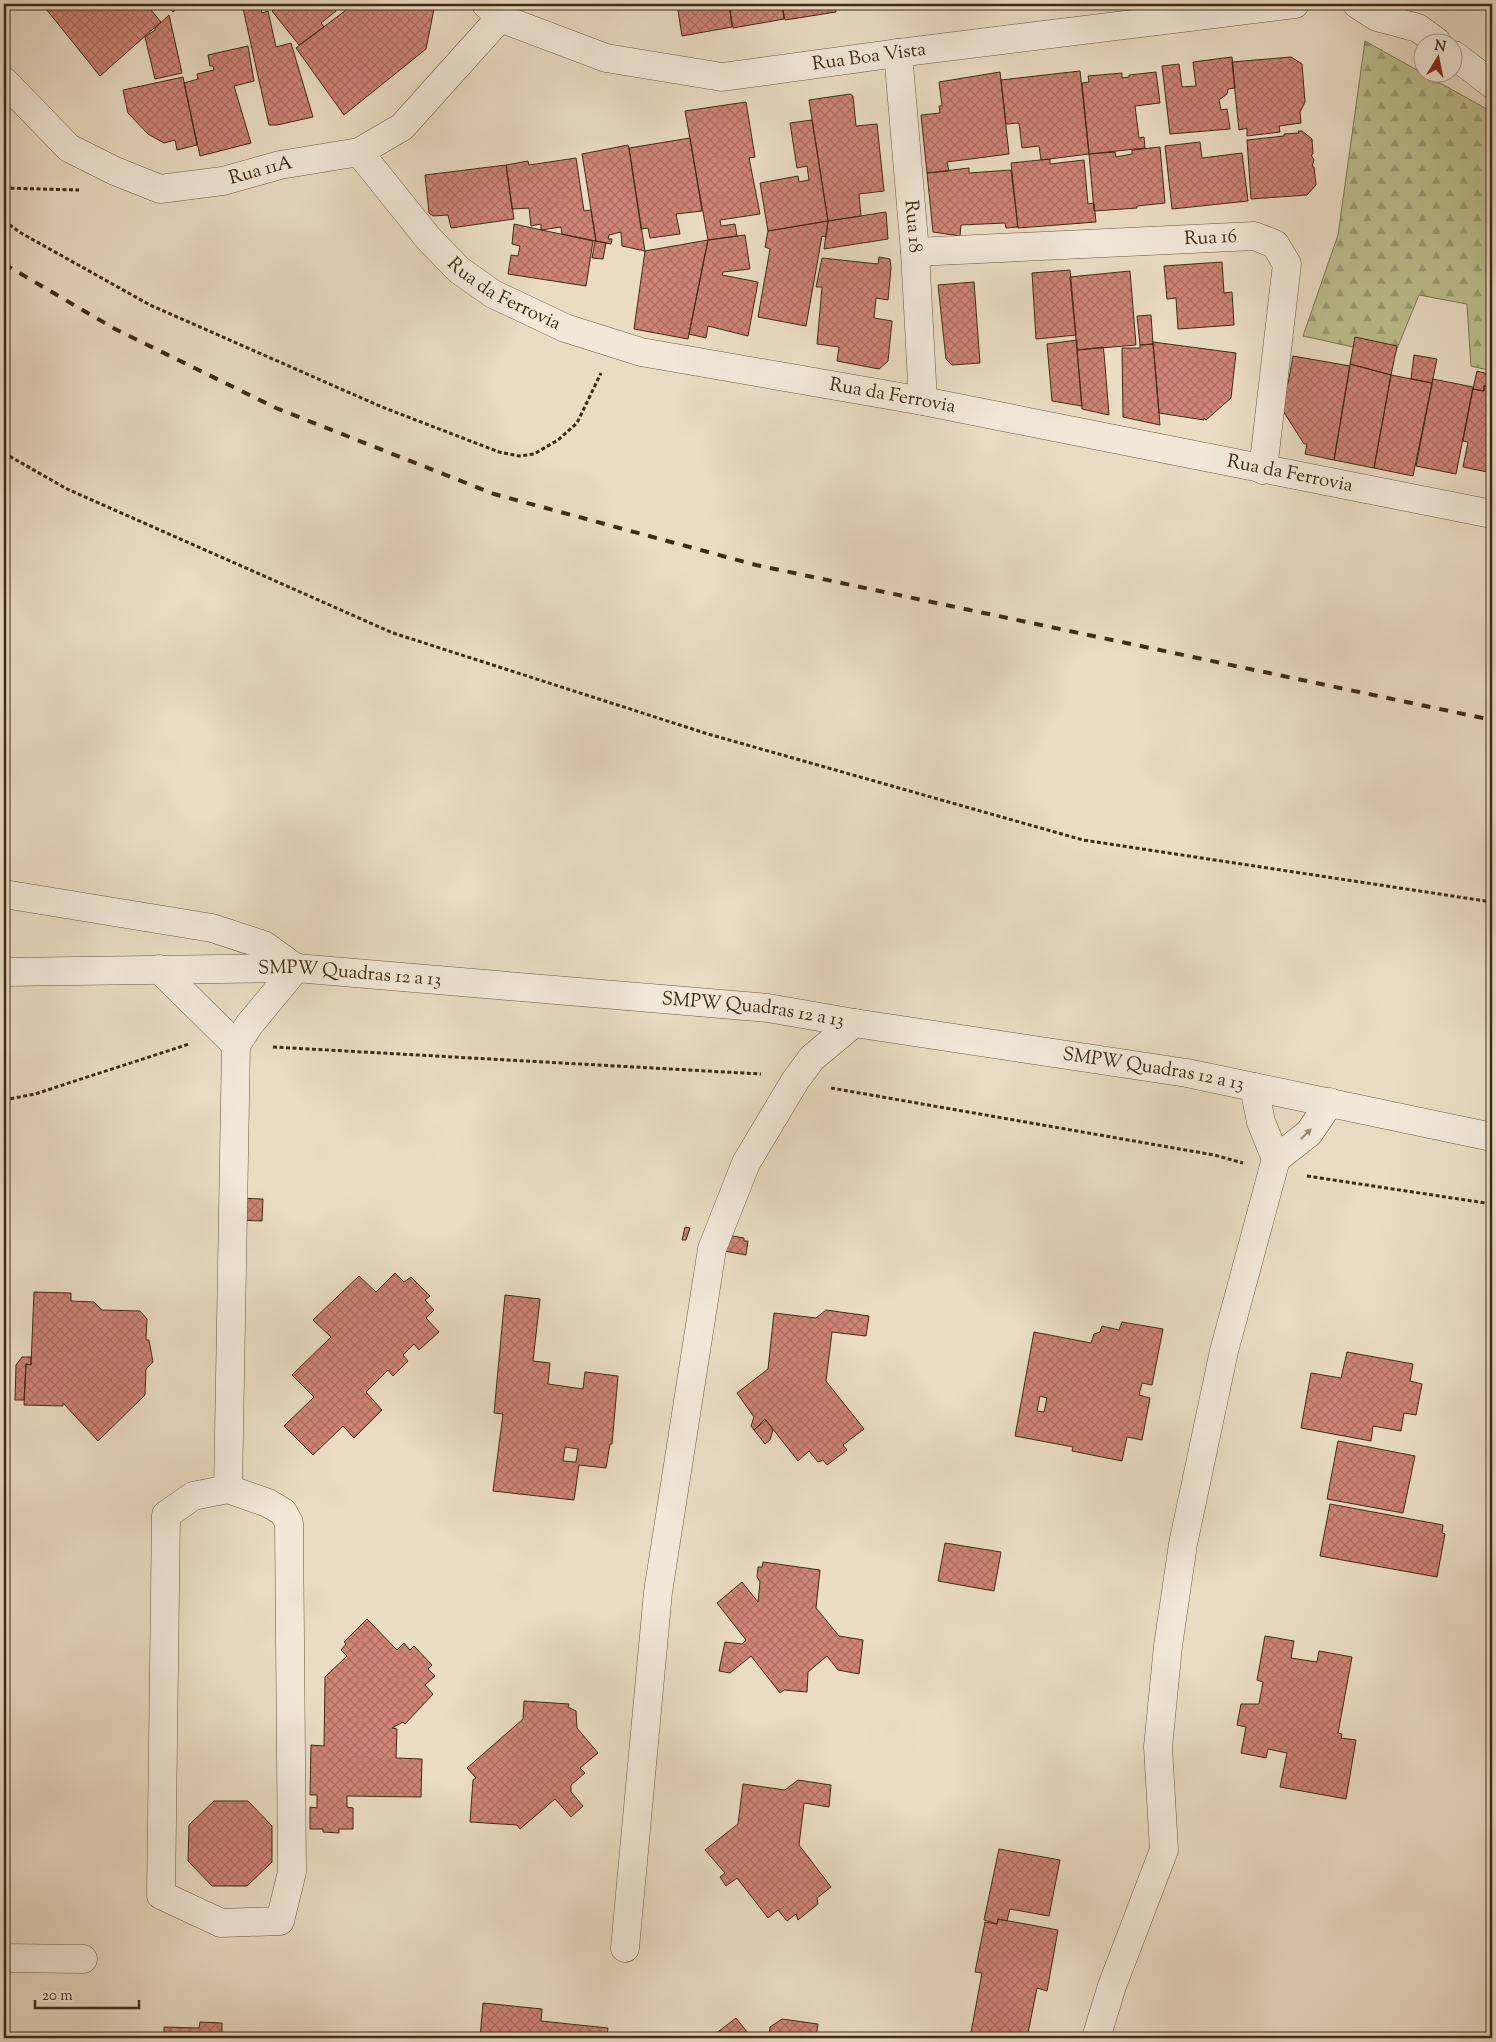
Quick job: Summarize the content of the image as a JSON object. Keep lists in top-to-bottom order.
{
  "streets": {
    "street": [
      "Rua Boa Vista",
      "Rua 11A",
      "Rua 18",
      "Rua 16",
      "Rua da Ferrovia",
      "SMPW Quadras 12 a 13"
    ]
  },
  "crossings": [
    ["Rua Boa Vista", "Rua 11A"],
    ["Rua Boa Vista", "Rua 18"],
    ["Rua 11A", "Rua da Ferrovia"],
    ["Rua 18", "Rua 16"],
    ["Rua 18", "Rua da Ferrovia"],
    ["Rua 16", "Rua da Ferrovia"]
  ],
  "scale_bar": "20 m",
  "north": "top"
}
